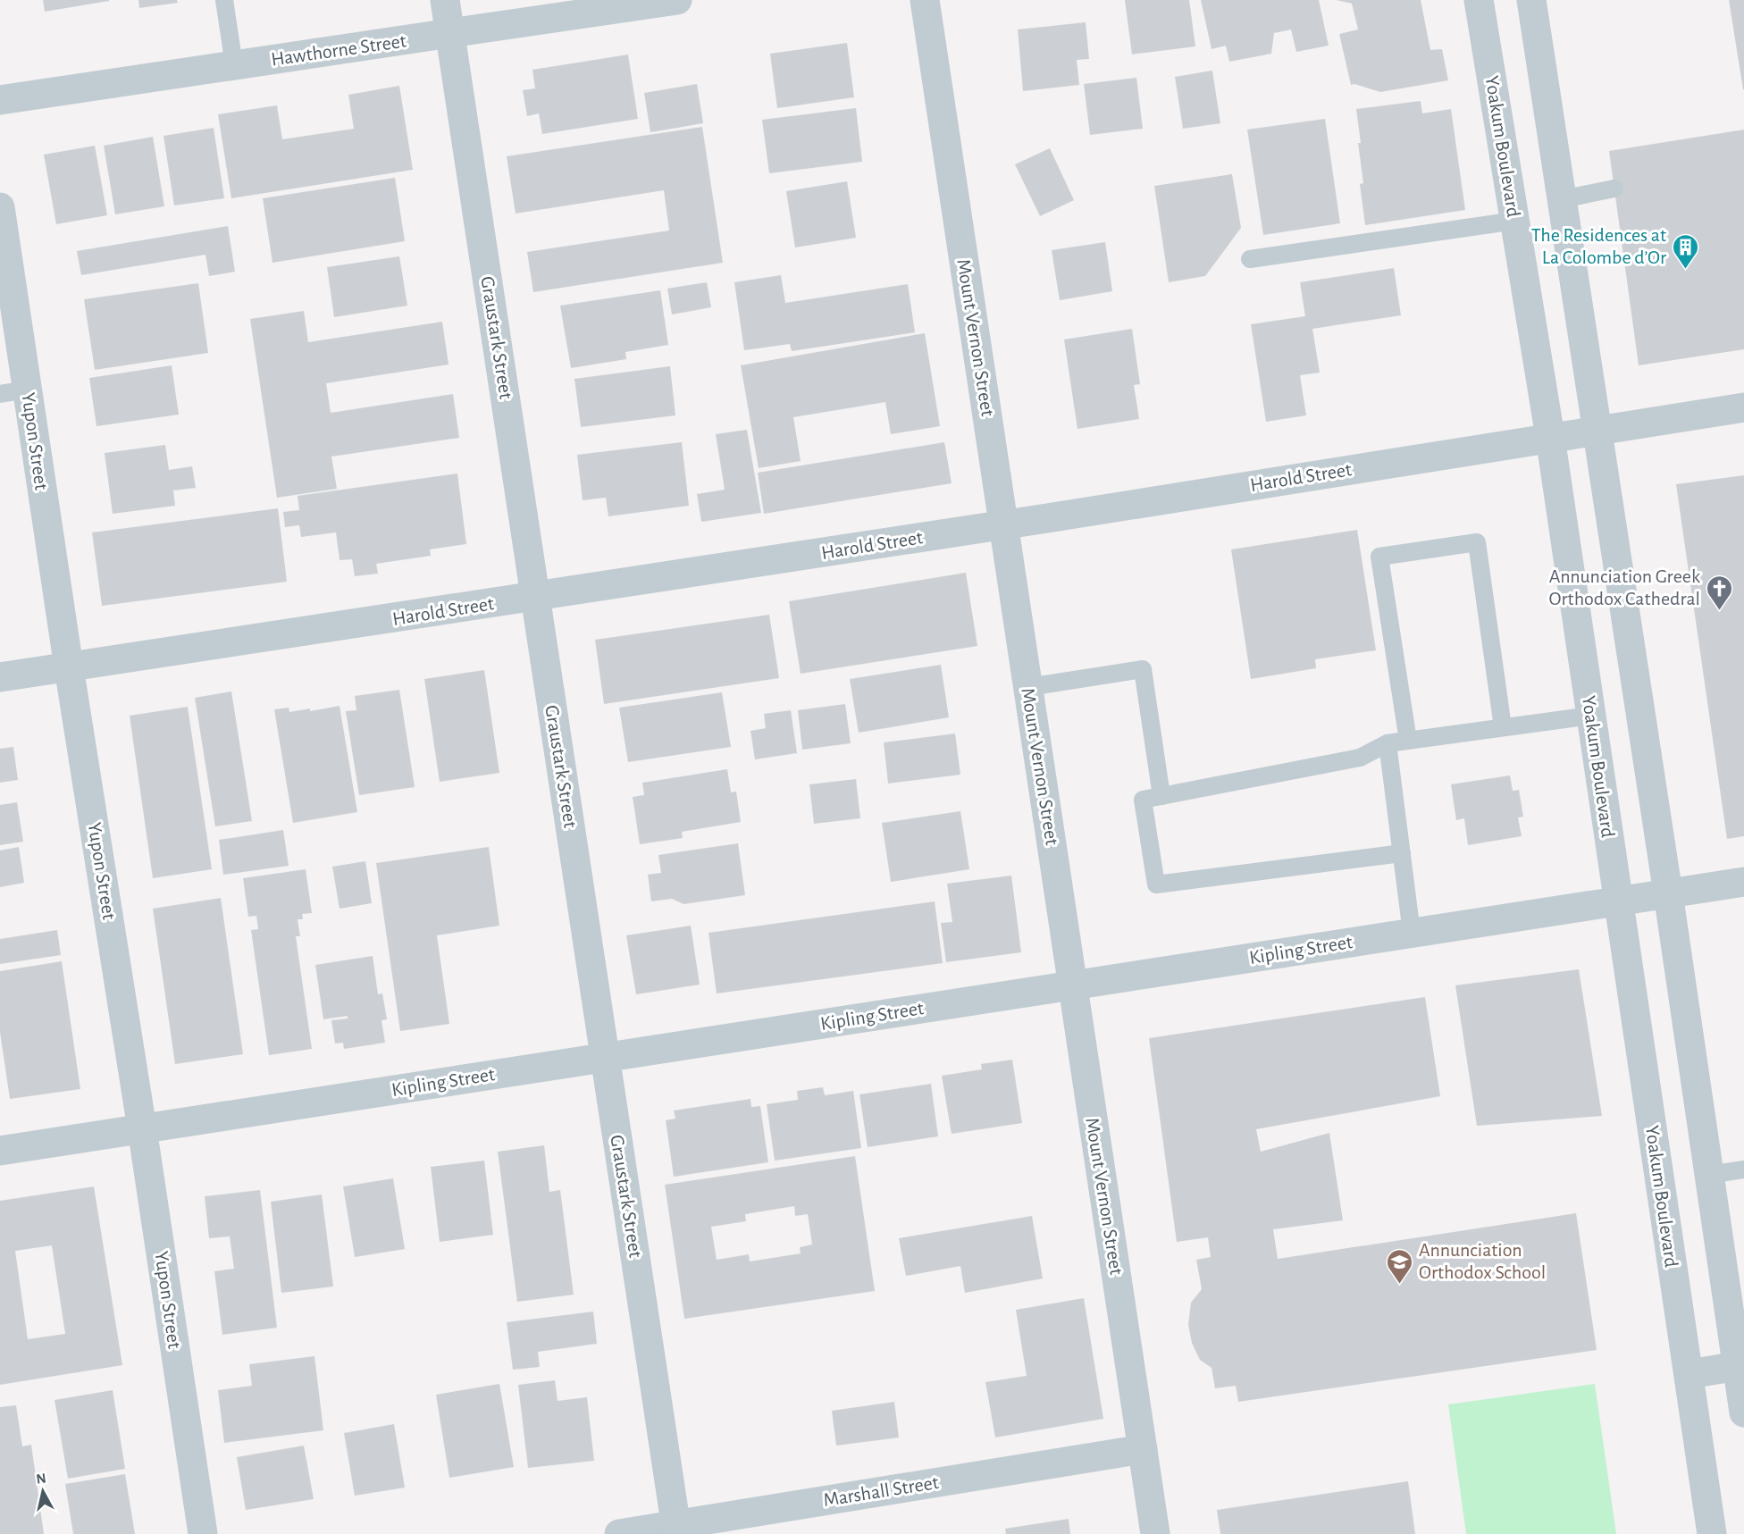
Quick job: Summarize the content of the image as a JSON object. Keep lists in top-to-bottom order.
{
  "streets": {
    "street": [
      "Hawthorne Street",
      "Yoakum Boulevard",
      "Graustark Street",
      "Mount Vernon Street",
      "Yupon Street",
      "Harold Street",
      "Kipling Street",
      "Marshall Street"
    ]
  },
  "crossings": [
    ["Hawthorne Street", "Graustark Street"],
    ["Yoakum Boulevard", "Harold Street"],
    ["Yoakum Boulevard", "Kipling Street"],
    ["Graustark Street", "Harold Street"],
    ["Graustark Street", "Kipling Street"],
    ["Graustark Street", "Marshall Street"],
    ["Mount Vernon Street", "Harold Street"],
    ["Mount Vernon Street", "Kipling Street"],
    ["Mount Vernon Street", "Marshall Street"],
    ["Yupon Street", "Harold Street"],
    ["Yupon Street", "Kipling Street"]
  ],
  "places": {
    "building": ["The Residences at La Colombe d’Or"],
    "church": ["Annunciation Greek Orthodox Cathedral"],
    "school or university": ["Annunciation Orthodox School"]
  },
  "north": "top"
}
